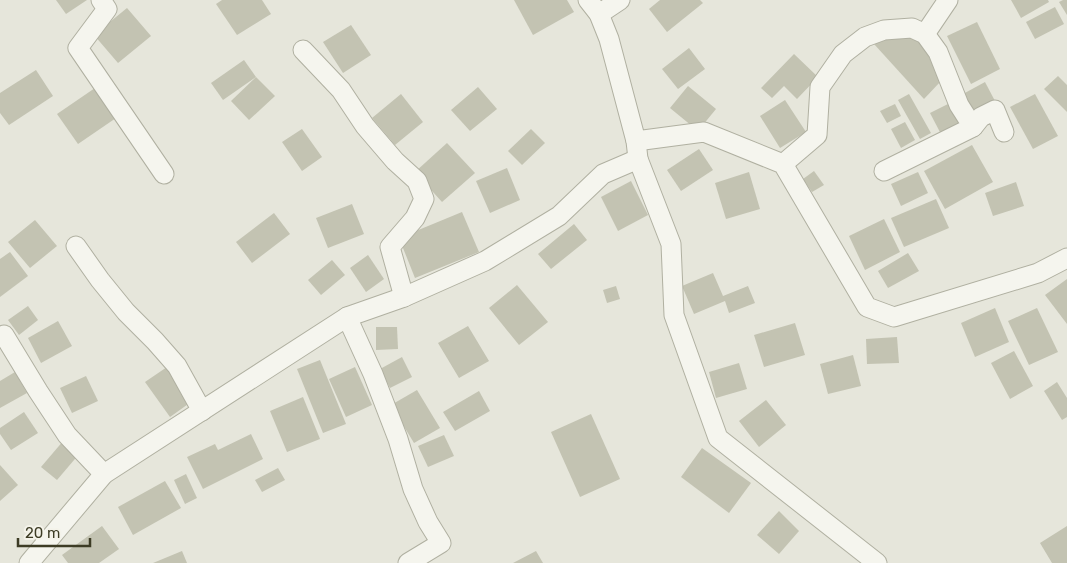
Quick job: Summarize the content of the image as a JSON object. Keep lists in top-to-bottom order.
{
  "scale_bar": "20 m"
}
